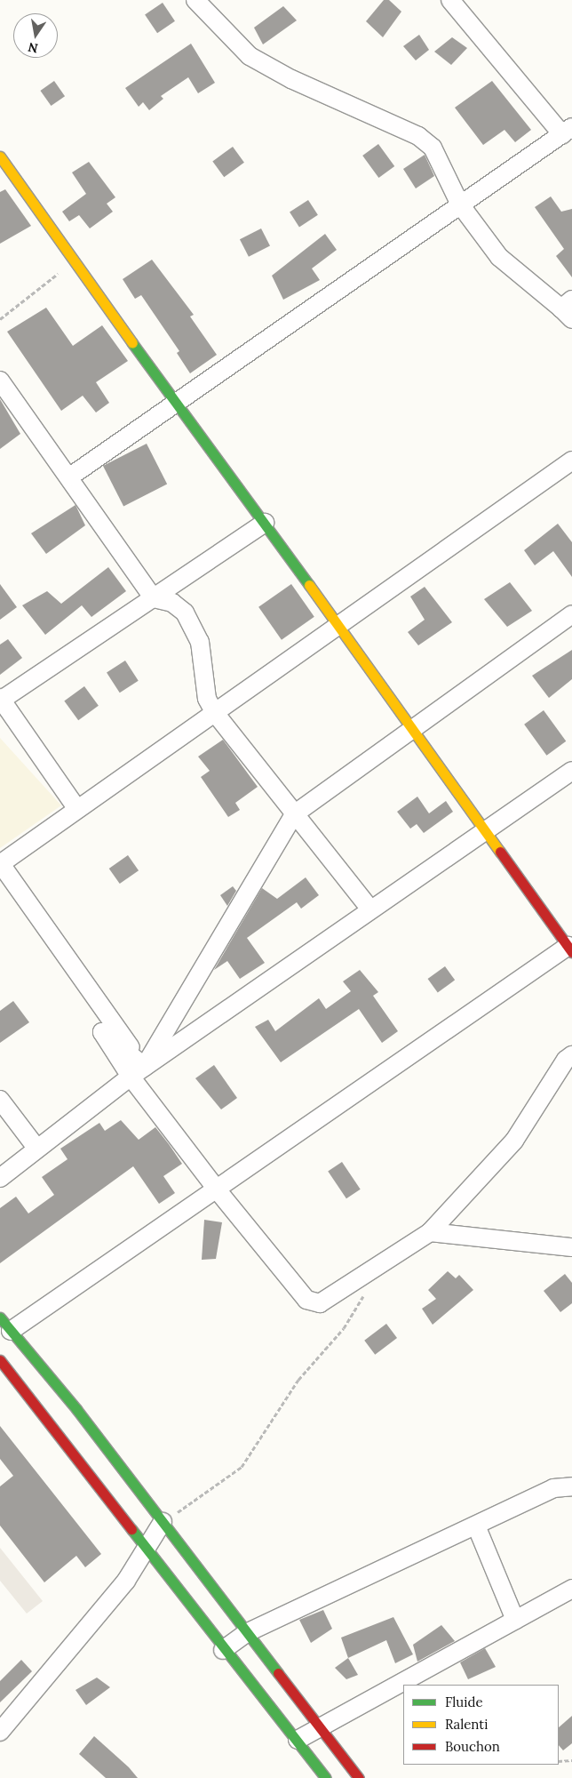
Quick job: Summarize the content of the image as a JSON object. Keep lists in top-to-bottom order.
{
  "legend": ["Fluide", "Ralenti", "Bouchon"],
  "north": "bottom"
}
